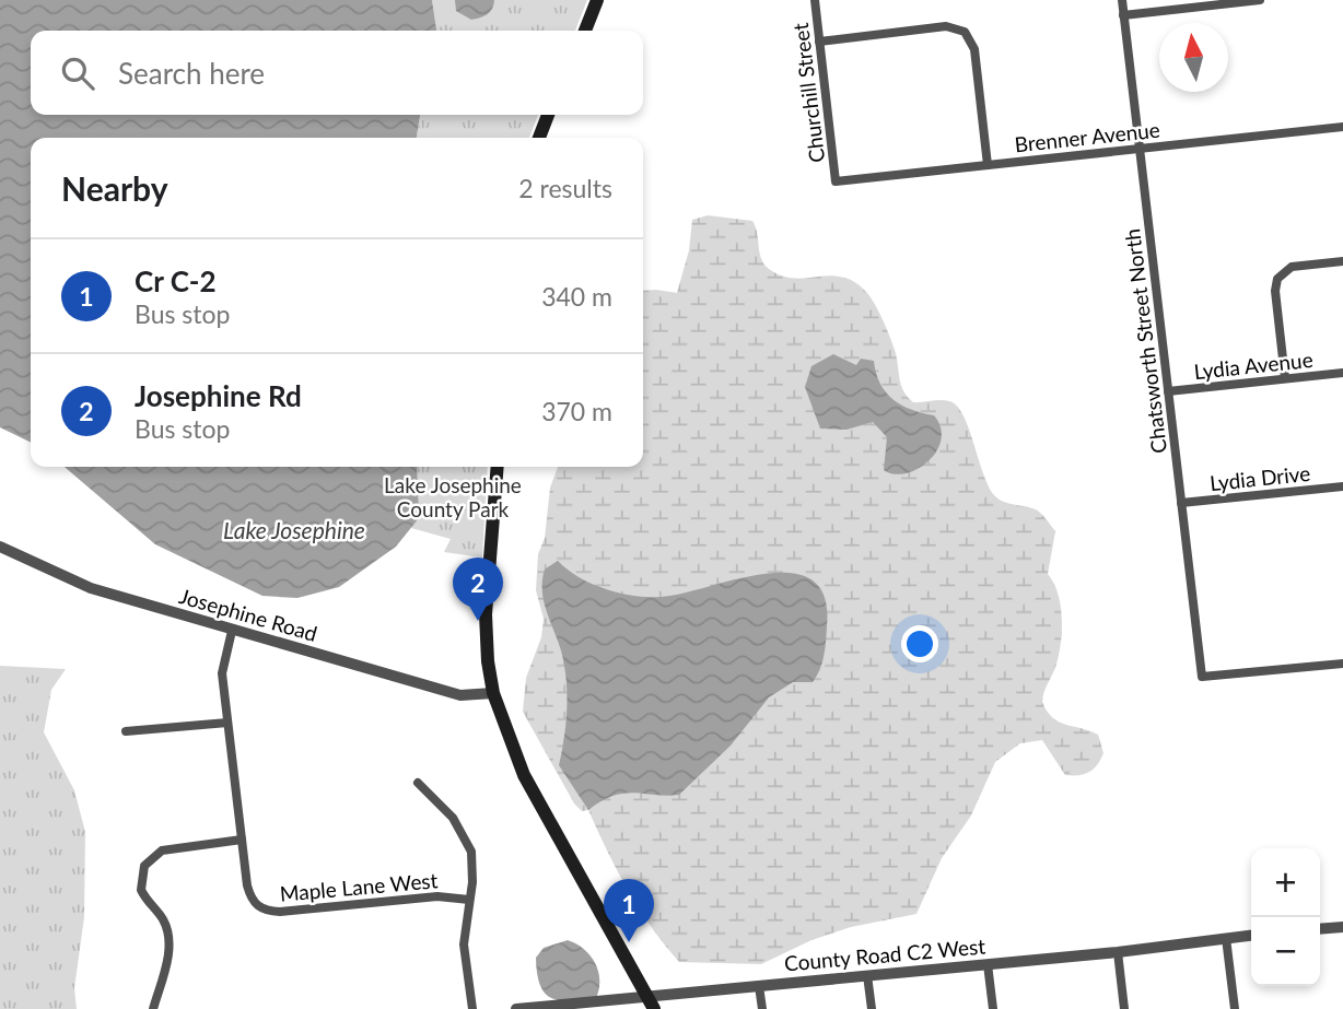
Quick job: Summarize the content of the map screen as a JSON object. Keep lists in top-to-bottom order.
{
  "streets": {
    "street": [
      "Churchill Street",
      "Brenner Avenue",
      "Chatsworth Street North",
      "Lydia Avenue",
      "Lydia Drive",
      "Josephine Road",
      "Maple Lane West",
      "County Road C2 West"
    ]
  },
  "crossings": [
    ["Churchill Street", "Brenner Avenue"],
    ["Brenner Avenue", "Chatsworth Street North"],
    ["Chatsworth Street North", "Lydia Avenue"],
    ["Chatsworth Street North", "Lydia Drive"]
  ],
  "water": ["Lake Josephine"],
  "parks": ["Lake Josephine County Park"],
  "north": "top",
  "page": {
    "search": "Search here",
    "heading": ["Nearby", "2 results"],
    "list": [
      {
        "mark": "1",
        "name": "Cr C-2",
        "note": "Bus stop",
        "value": "340 m"
      },
      {
        "mark": "2",
        "name": "Josephine Rd",
        "note": "Bus stop",
        "value": "370 m"
      }
    ],
    "pins": ["2", "1"],
    "map_buttons": ["+", "−"]
  }
}
